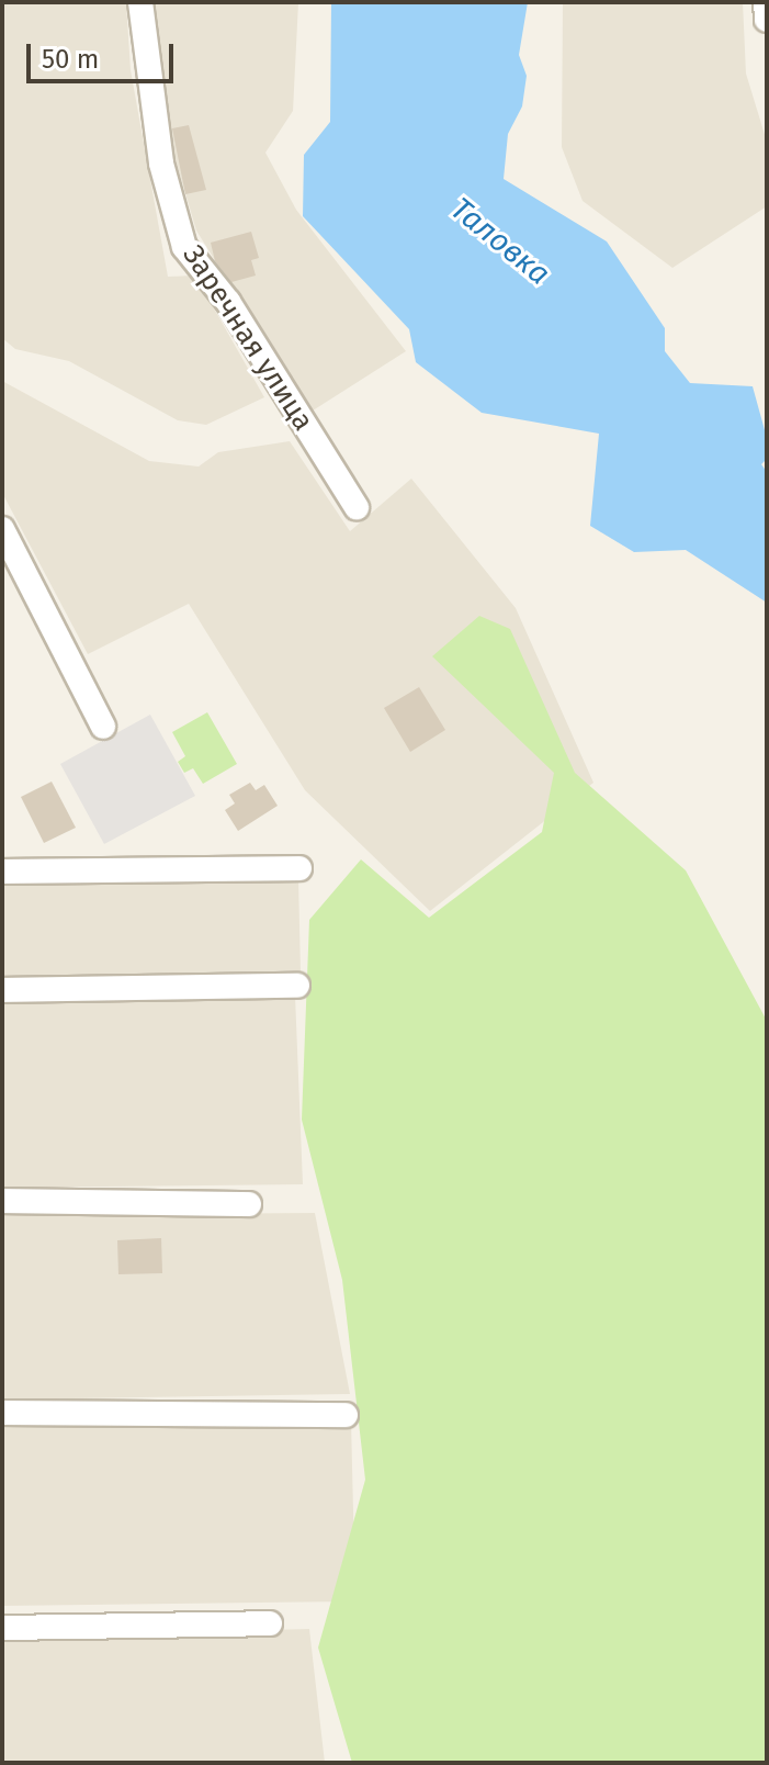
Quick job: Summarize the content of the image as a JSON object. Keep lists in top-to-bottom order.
{
  "streets": {
    "street": ["Заречная улица"]
  },
  "water": ["Таловка"],
  "scale_bar": "50 m"
}
